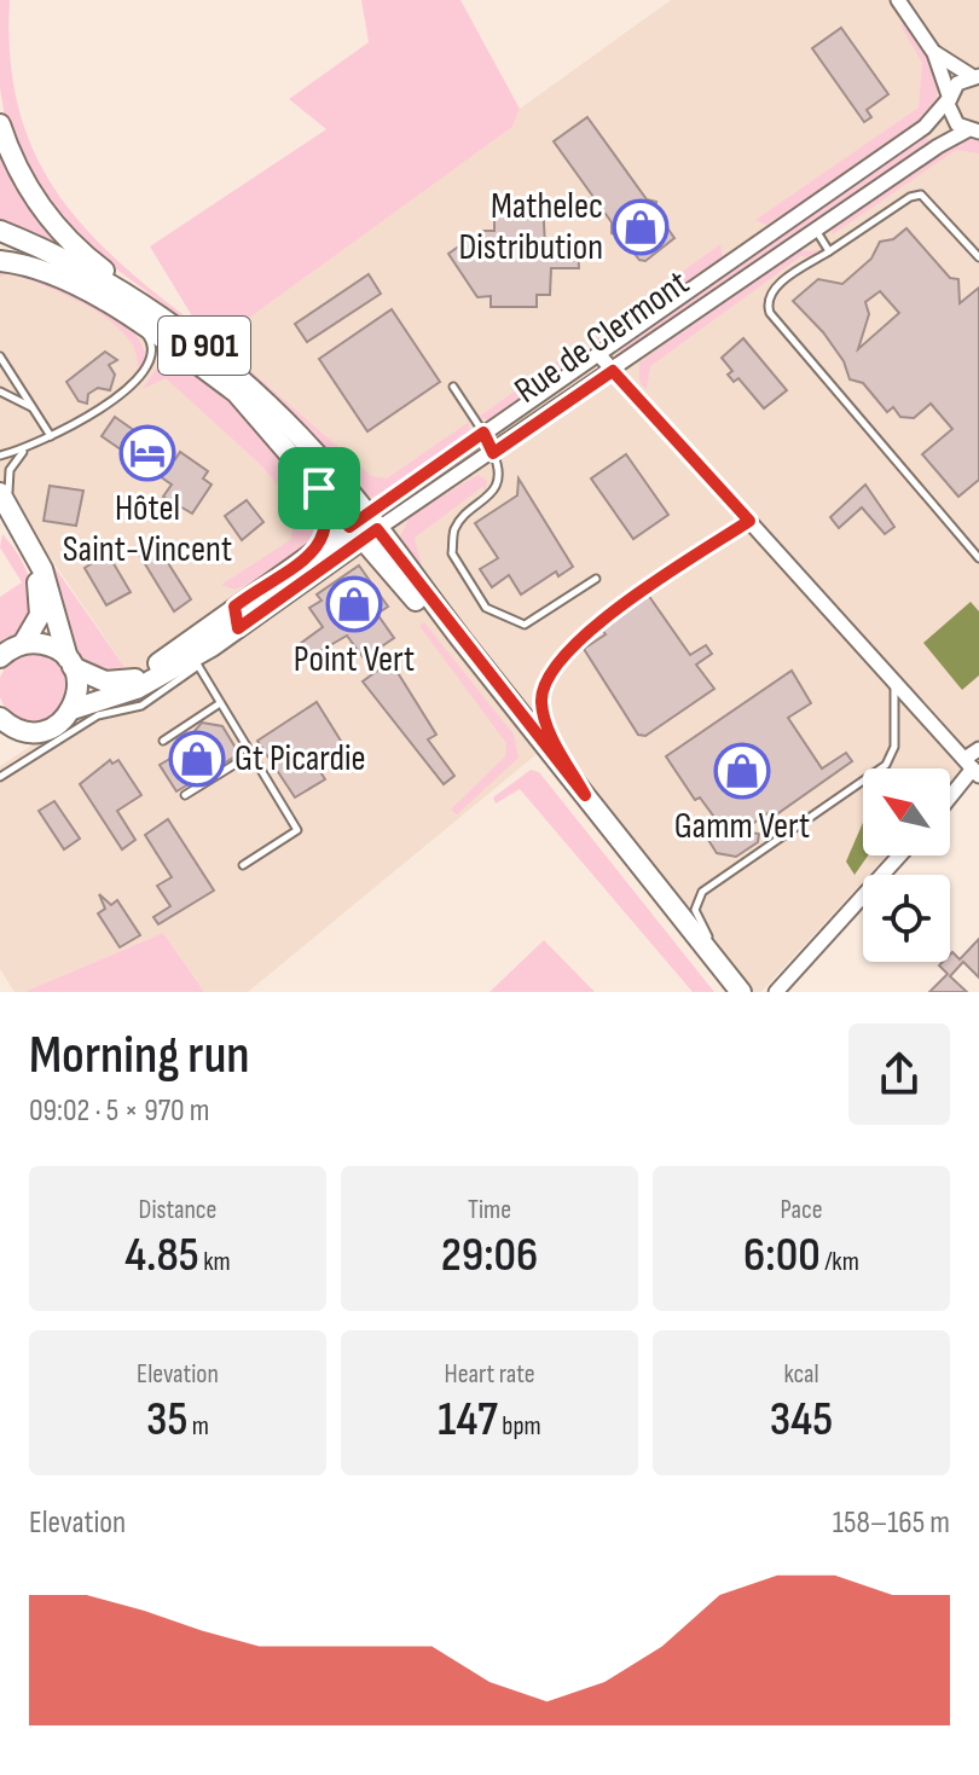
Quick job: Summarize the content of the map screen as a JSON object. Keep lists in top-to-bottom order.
{
  "streets": {
    "main road": ["Rue de Clermont", "D 901"]
  },
  "crossings": [
    ["Rue de Clermont", "D 901"]
  ],
  "places": {
    "shop": [
      "Mathelec Distribution",
      "Point Vert",
      "Gt Picardie",
      "Gamm Vert"
    ],
    "hotel": ["Hôtel Saint-Vincent"]
  },
  "north": "top left",
  "page": {
    "heading": ["Morning run", "09:02 · 5 × 970 m"],
    "stats": [
      ["Distance", "4.85 km"],
      ["Time", "29:06"],
      ["Pace", "6:00 /km"],
      ["Elevation", "35 m"],
      ["Heart rate", "147 bpm"],
      ["kcal", "345"]
    ],
    "chart": ["Elevation", "158–165 m"]
  }
}
